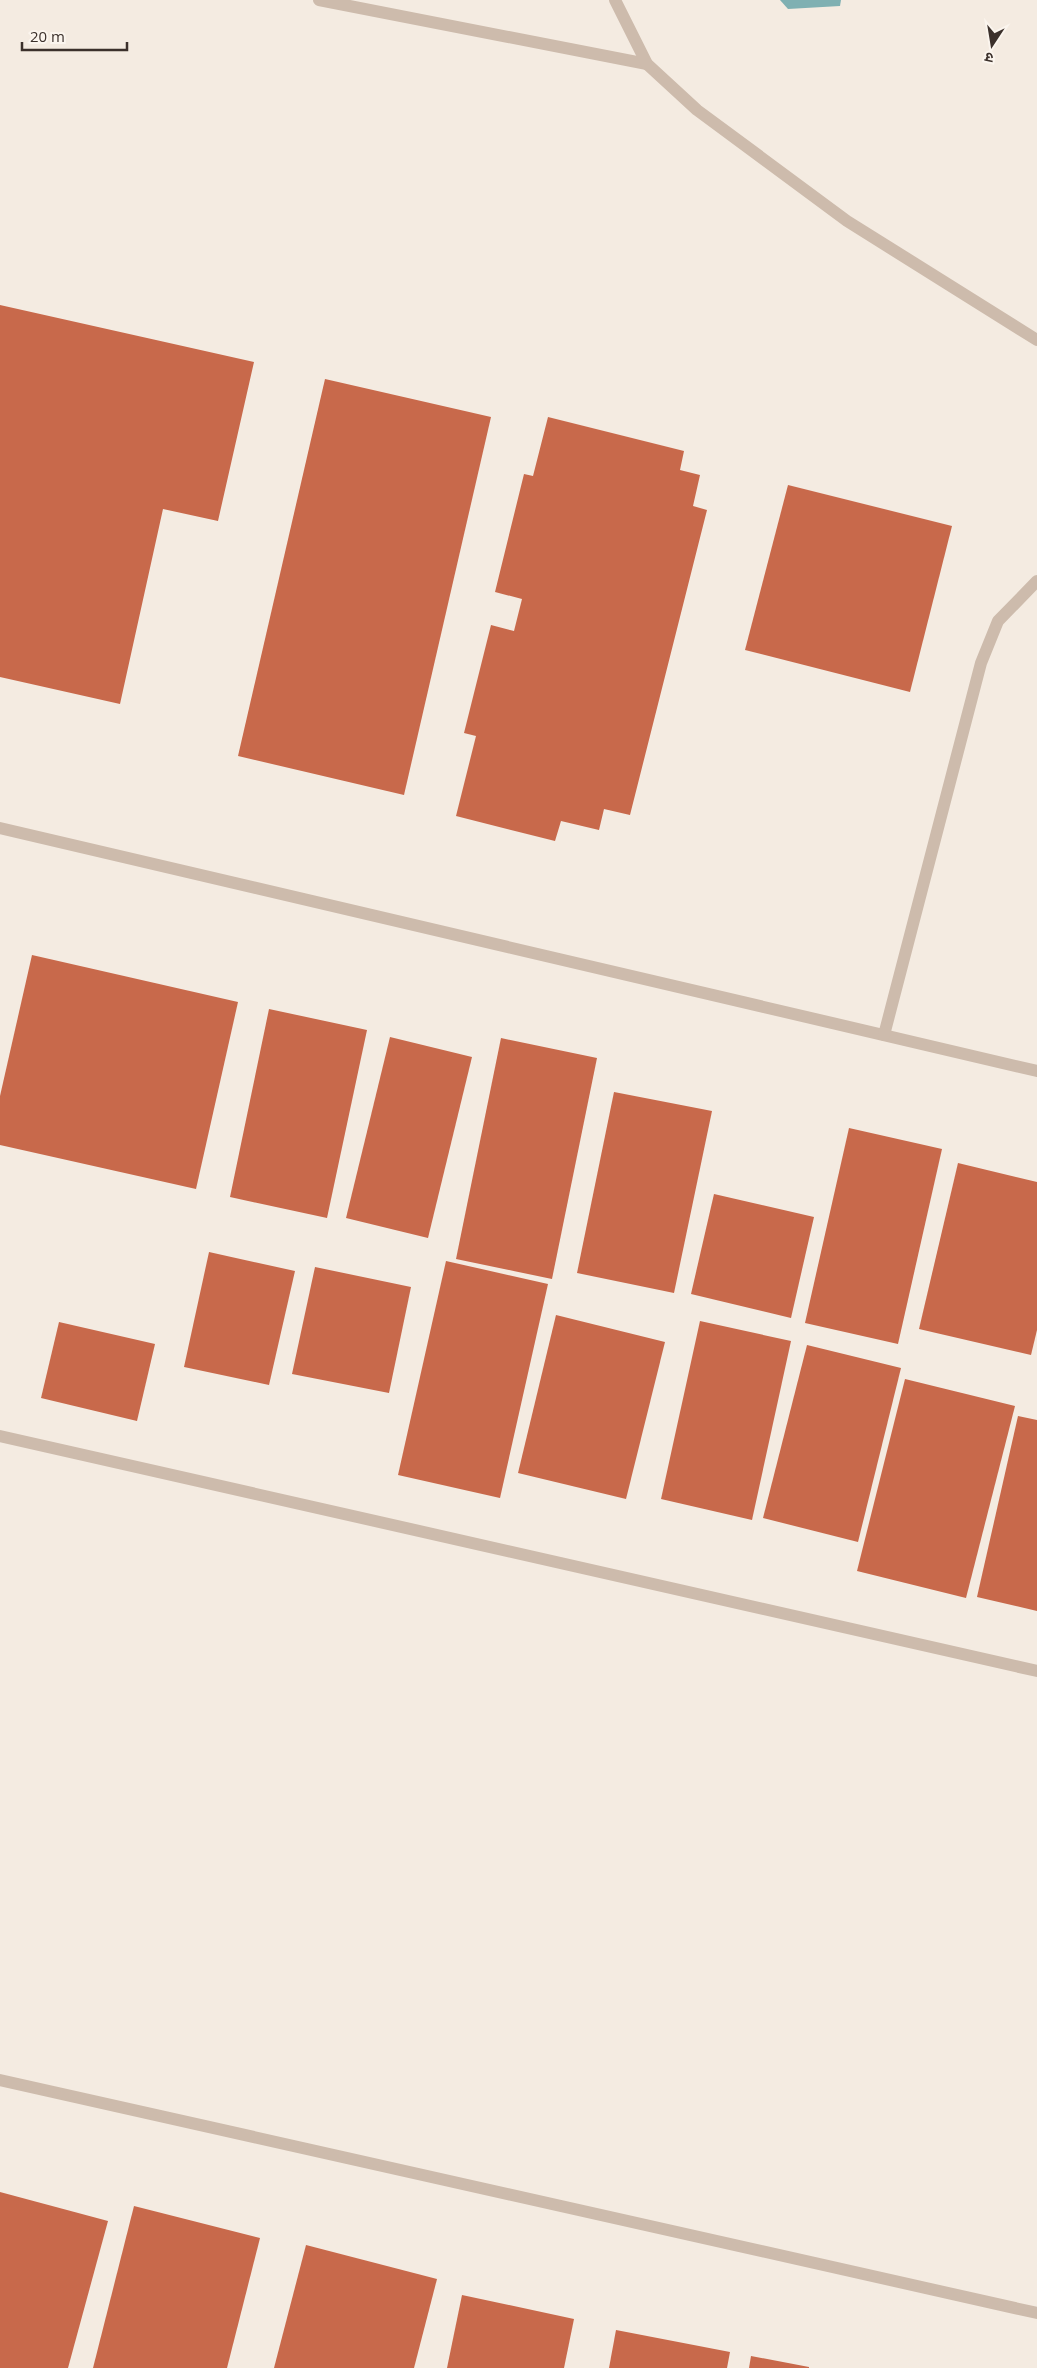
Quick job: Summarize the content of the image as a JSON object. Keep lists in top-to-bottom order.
{
  "scale_bar": "20 m",
  "north": "bottom"
}
